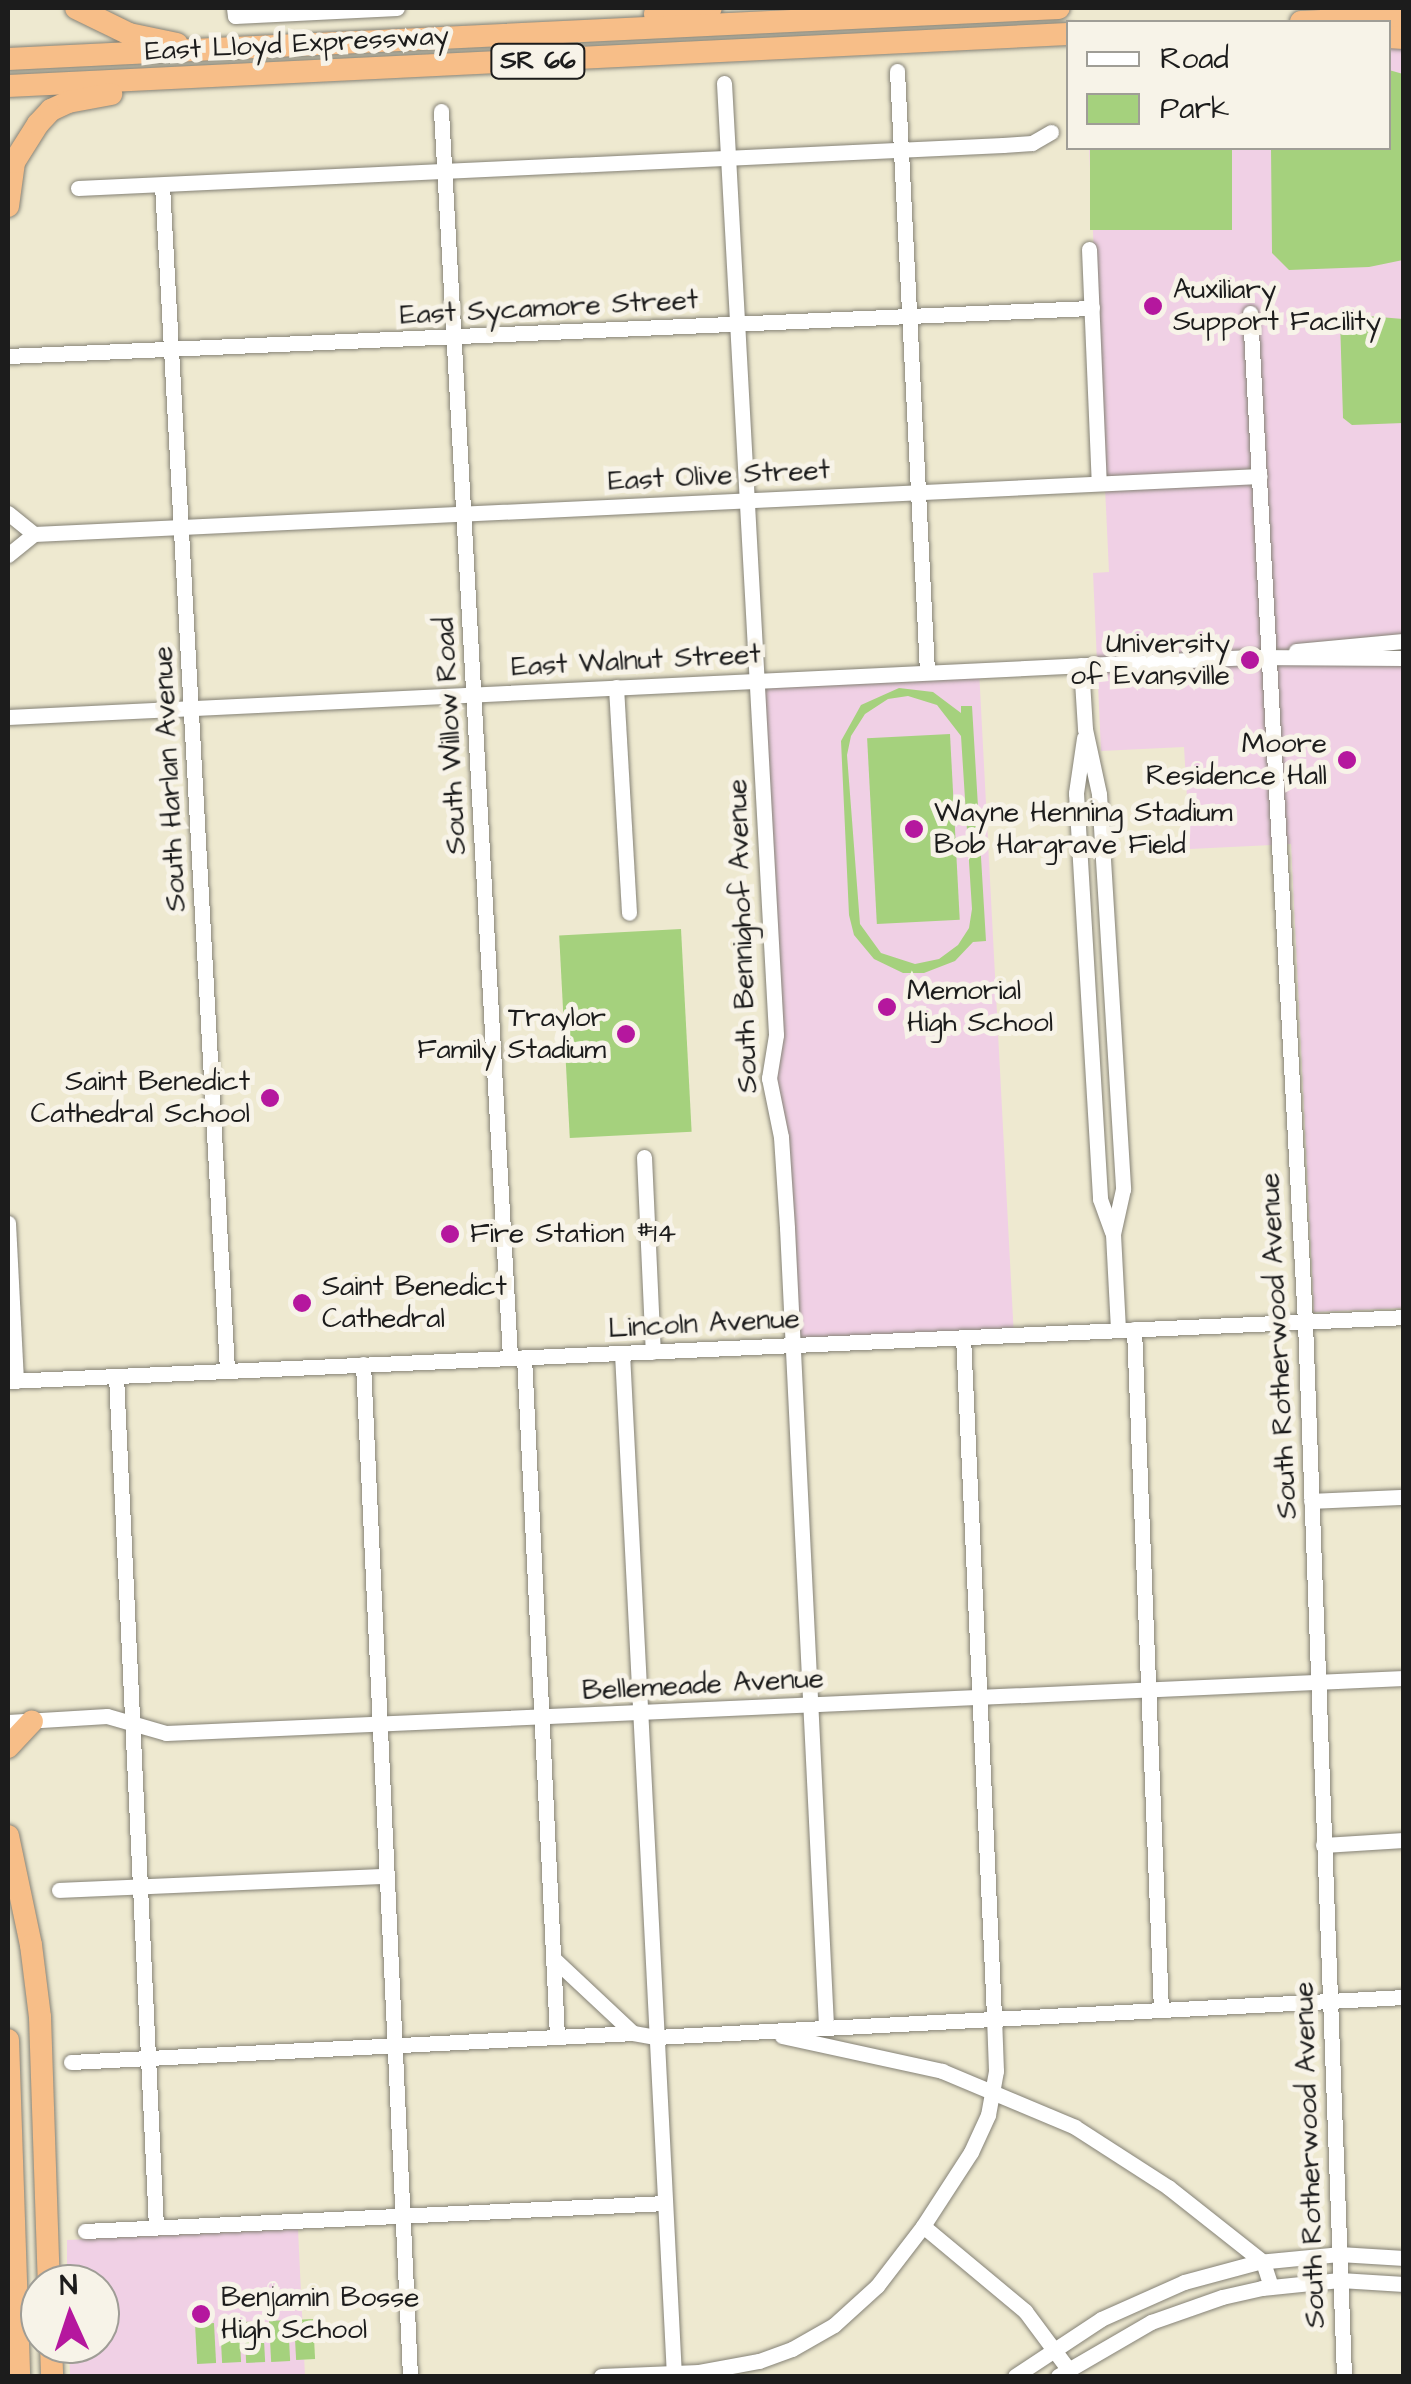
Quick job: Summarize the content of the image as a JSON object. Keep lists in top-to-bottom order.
{
  "streets": {
    "highway": ["East Lloyd Expressway", "SR 66"],
    "street": [
      "East Sycamore Street",
      "East Olive Street",
      "East Walnut Street",
      "South Willow Road",
      "South Harlan Avenue",
      "South Bennighof Avenue",
      "Lincoln Avenue",
      "South Rotherwood Avenue",
      "Bellemeade Avenue"
    ]
  },
  "crossings": [
    ["East Lloyd Expressway", "SR 66"],
    ["East Sycamore Street", "South Willow Road"],
    ["East Sycamore Street", "South Harlan Avenue"],
    ["East Sycamore Street", "South Bennighof Avenue"],
    ["East Olive Street", "South Willow Road"],
    ["East Olive Street", "South Harlan Avenue"],
    ["East Olive Street", "South Bennighof Avenue"],
    ["East Olive Street", "South Rotherwood Avenue"],
    ["East Walnut Street", "South Willow Road"],
    ["East Walnut Street", "South Harlan Avenue"],
    ["East Walnut Street", "South Bennighof Avenue"],
    ["East Walnut Street", "South Rotherwood Avenue"],
    ["South Willow Road", "Lincoln Avenue"],
    ["South Willow Road", "Bellemeade Avenue"],
    ["South Harlan Avenue", "Lincoln Avenue"],
    ["South Bennighof Avenue", "Lincoln Avenue"],
    ["South Bennighof Avenue", "Bellemeade Avenue"],
    ["Lincoln Avenue", "South Rotherwood Avenue"],
    ["South Rotherwood Avenue", "Bellemeade Avenue"]
  ],
  "places": [
    "Auxiliary Support Facility",
    "University of Evansville",
    "Moore Residence Hall",
    "Wayne Henning Stadium Bob Hargrave Field",
    "Memorial High School",
    "Traylor Family Stadium",
    "Saint Benedict Cathedral School",
    "Fire Station #14",
    "Saint Benedict Cathedral",
    "Benjamin Bosse High School"
  ],
  "legend": ["Road", "Park"],
  "north": "top"
}
